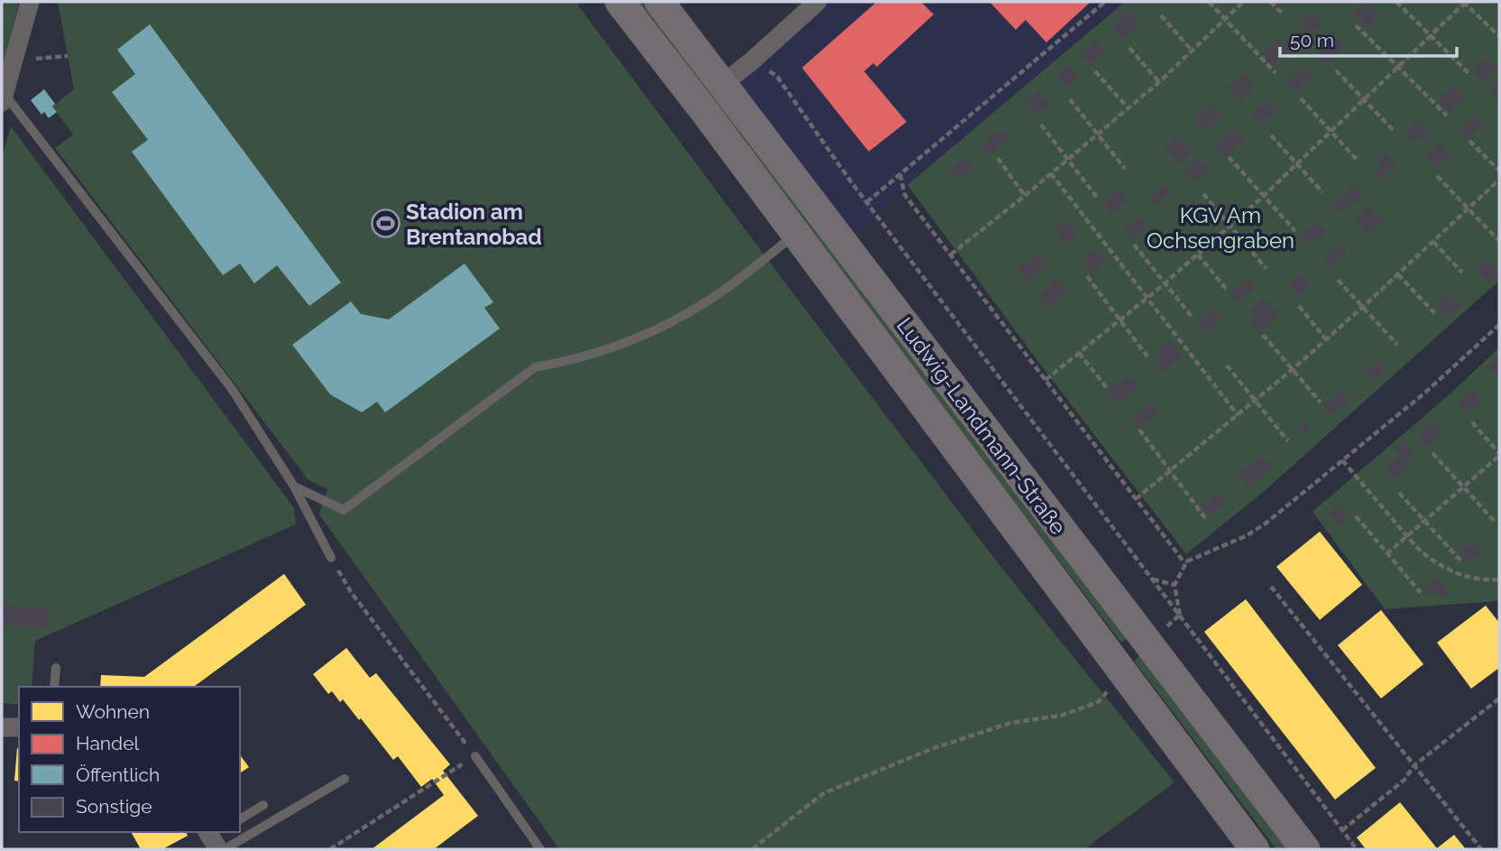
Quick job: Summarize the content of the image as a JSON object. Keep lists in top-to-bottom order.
{
  "streets": {
    "main road": ["Ludwig-Landmann-Straße"]
  },
  "parks": ["KGV Am Ochsengraben"],
  "places": {
    "sports": ["Stadion am Brentanobad"]
  },
  "legend": [
    "Wohnen",
    "Handel",
    "Öffentlich",
    "Sonstige"
  ],
  "scale_bar": "50 m"
}
